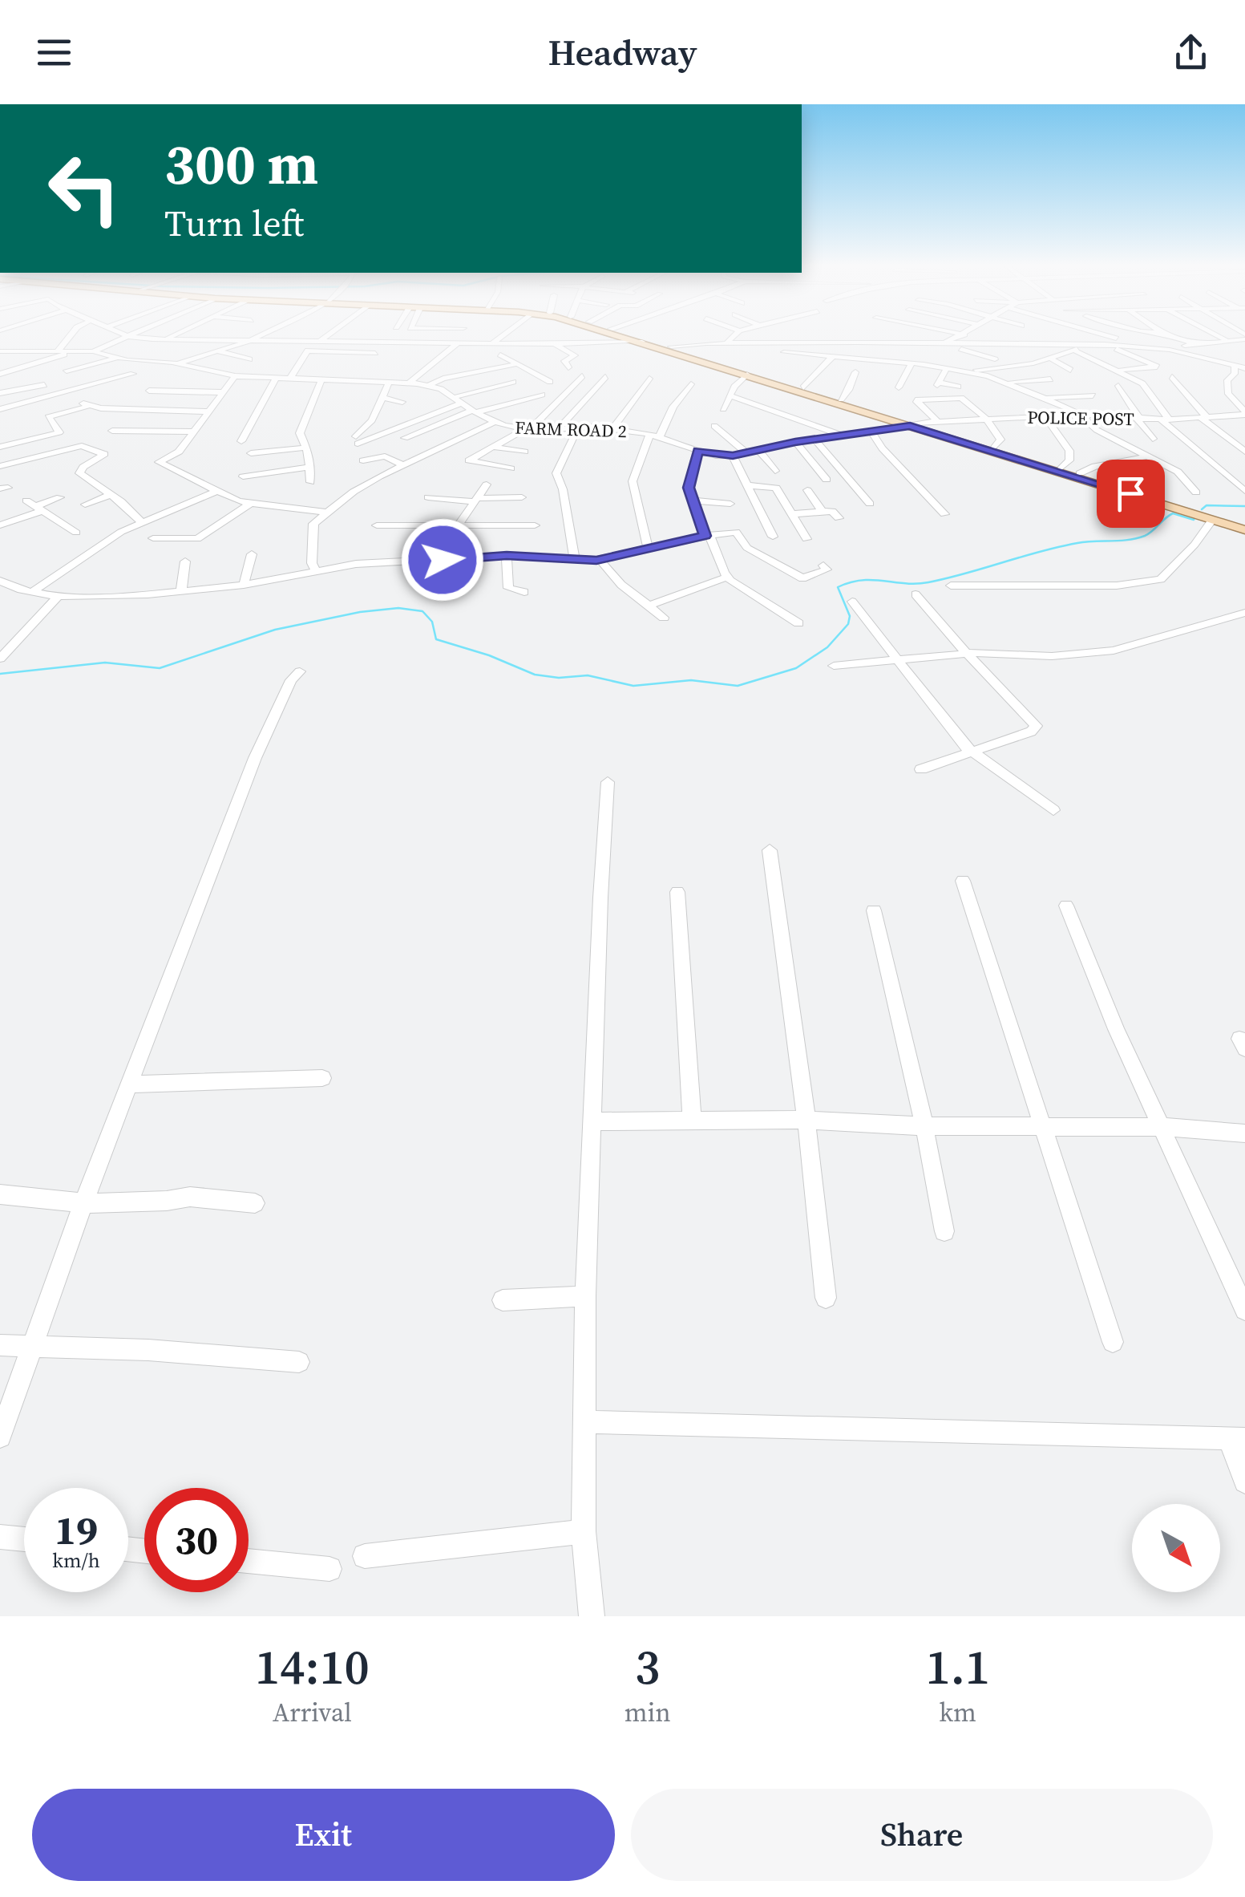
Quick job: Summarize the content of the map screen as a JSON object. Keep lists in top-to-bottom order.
{
  "streets": {
    "street": ["POLICE POST", "FARM ROAD 2"]
  },
  "crossings": [
    ["POLICE POST", "FARM ROAD 2"]
  ],
  "north": "bottom right",
  "page": {
    "header": "Headway",
    "turn": ["300 m", "Turn left"],
    "speed": "19 km/h",
    "limit": "30",
    "eta": [
      "14:10",
      "Arrival",
      "3",
      "min",
      "1.1",
      "km"
    ],
    "buttons": ["Exit", "Share"]
  }
}
